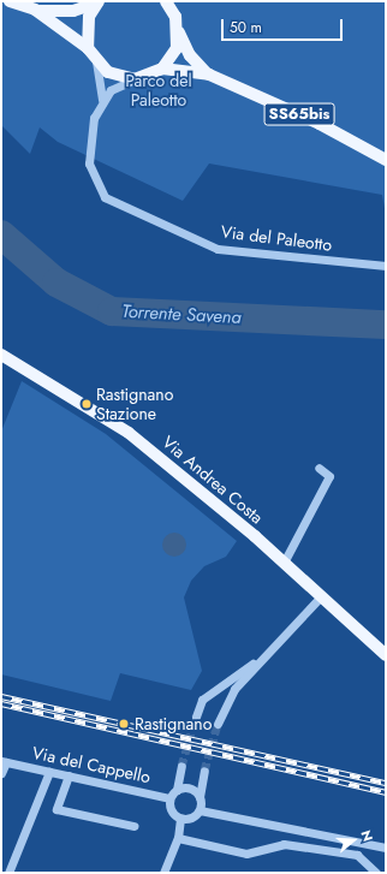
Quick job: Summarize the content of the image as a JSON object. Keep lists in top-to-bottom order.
{
  "streets": {
    "main road": ["SS65bis", "Via Andrea Costa"],
    "street": ["Via del Paleotto", "Via del Cappello"]
  },
  "water": ["Torrente Savena"],
  "parks": ["Parco del Paleotto"],
  "places": ["Rastignano Stazione", "Rastignano"],
  "scale_bar": "50 m",
  "north": "right"
}
